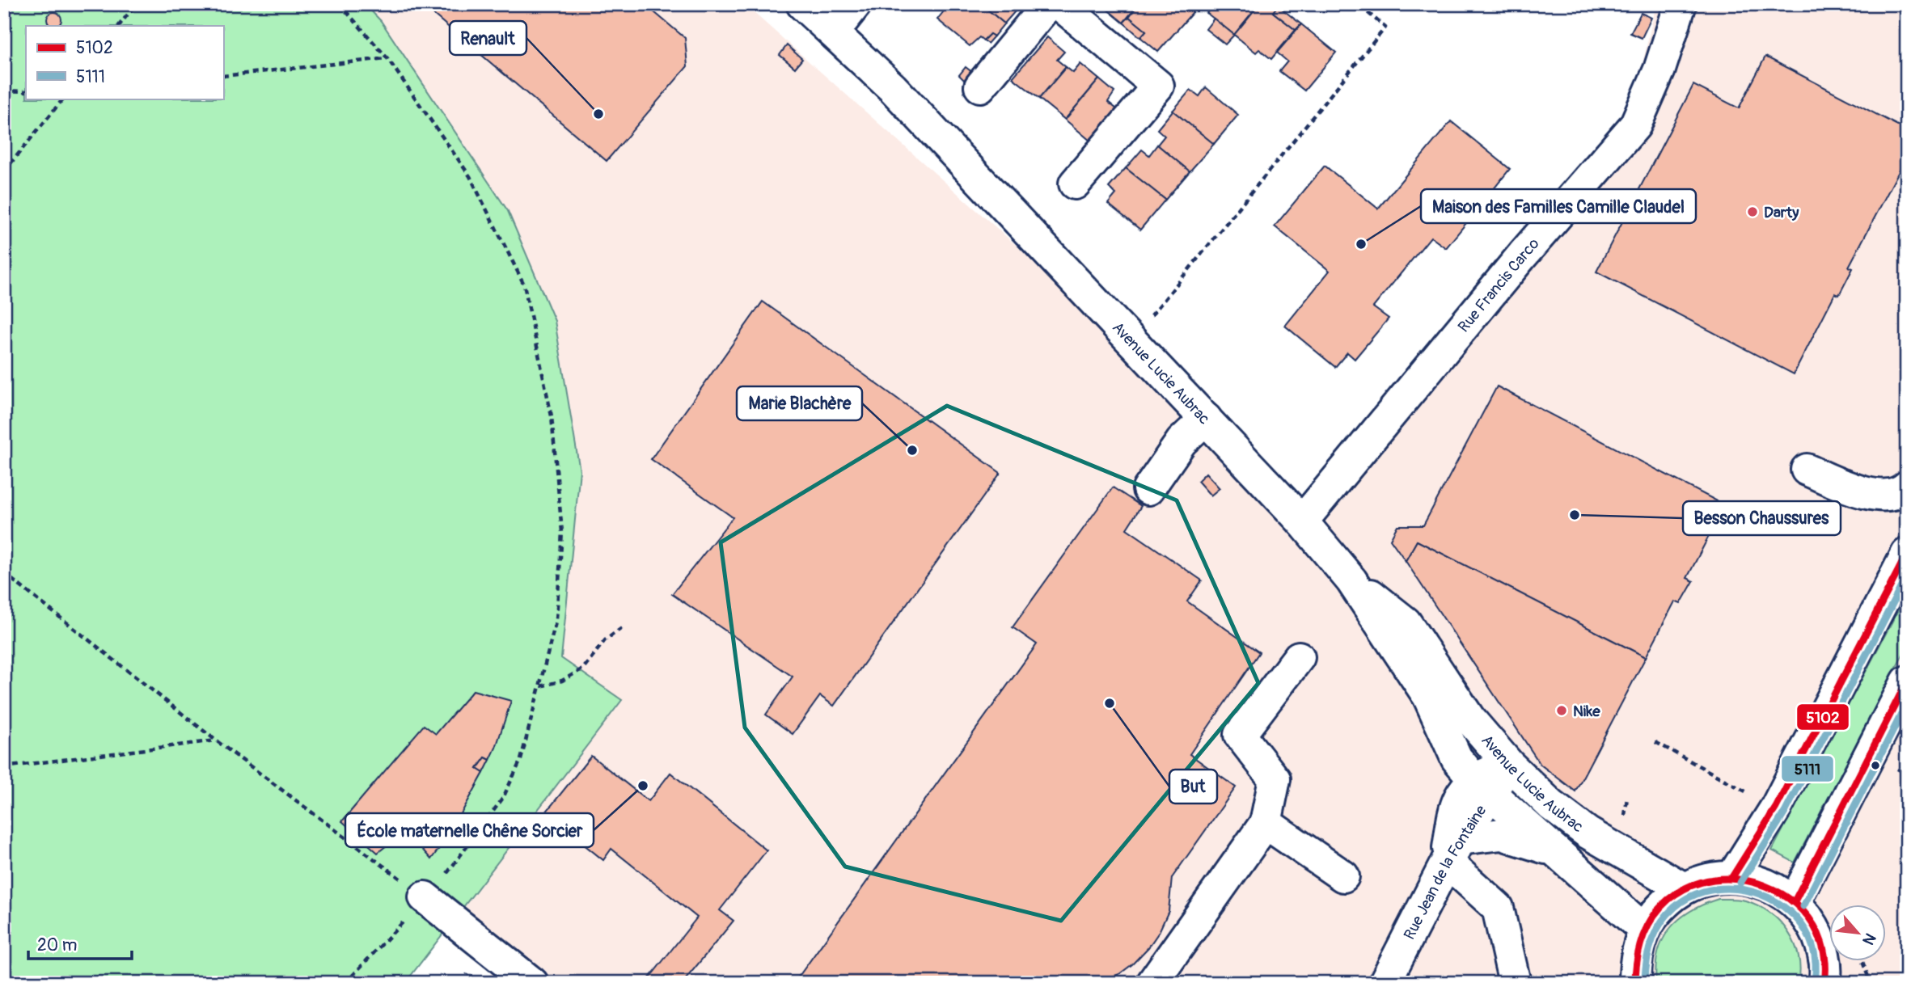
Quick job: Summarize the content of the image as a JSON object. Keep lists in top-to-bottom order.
{
  "streets": {
    "street": ["Rue Francis Carco", "Avenue Lucie Aubrac", "Rue Jean de la Fontaine"]
  },
  "crossings": [
    ["Rue Francis Carco", "Avenue Lucie Aubrac"],
    ["Avenue Lucie Aubrac", "Rue Jean de la Fontaine"]
  ],
  "places": [
    "Renault",
    "Darty",
    "Maison des Familles Camille Claudel",
    "Marie Blachère",
    "Besson Chaussures",
    "But",
    "Nike",
    "École maternelle Chêne Sorcier"
  ],
  "lines": ["transit line 5102", "transit line 5111"],
  "legend": ["5102", "5111"],
  "scale_bar": "20 m",
  "north": "bottom right"
}
